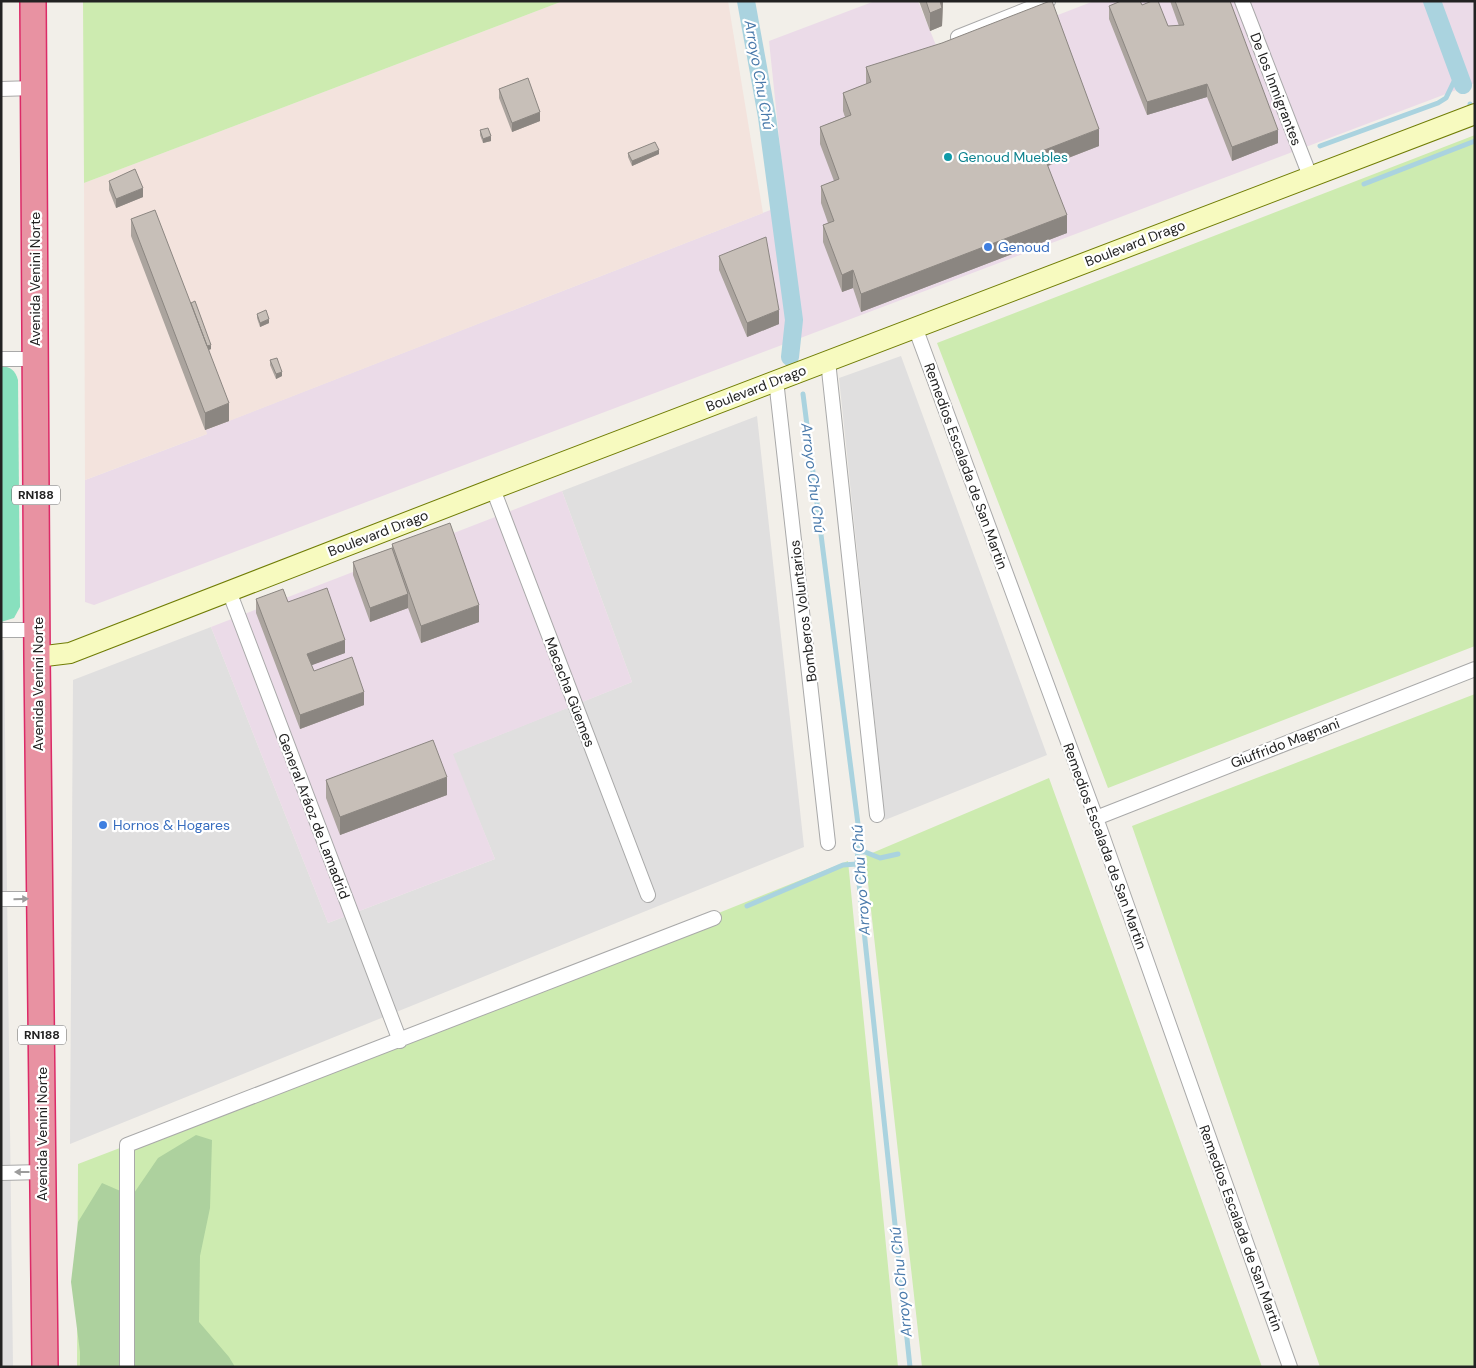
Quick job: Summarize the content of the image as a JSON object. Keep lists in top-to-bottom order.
{
  "streets": {
    "highway": ["Avenida Venini Norte", "RN188"],
    "main road": ["Boulevard Drago"],
    "street": [
      "De los Inmigrantes",
      "Remedios Escalada de San Martin",
      "Bomberos Voluntarios",
      "Macacha Güemes",
      "Giuffrido Magnani",
      "General Aráoz de Lamadrid"
    ]
  },
  "crossings": [
    ["De los Inmigrantes", "Boulevard Drago"],
    ["Boulevard Drago", "Avenida Venini Norte"],
    ["Boulevard Drago", "Remedios Escalada de San Martin"],
    ["Boulevard Drago", "Bomberos Voluntarios"],
    ["Boulevard Drago", "Macacha Güemes"],
    ["Boulevard Drago", "General Aráoz de Lamadrid"],
    ["Remedios Escalada de San Martin", "Giuffrido Magnani"]
  ],
  "water": ["Arroyo Chu Chú"],
  "places": ["Genoud Muebles", "Genoud", "Hornos & Hogares"]
}
